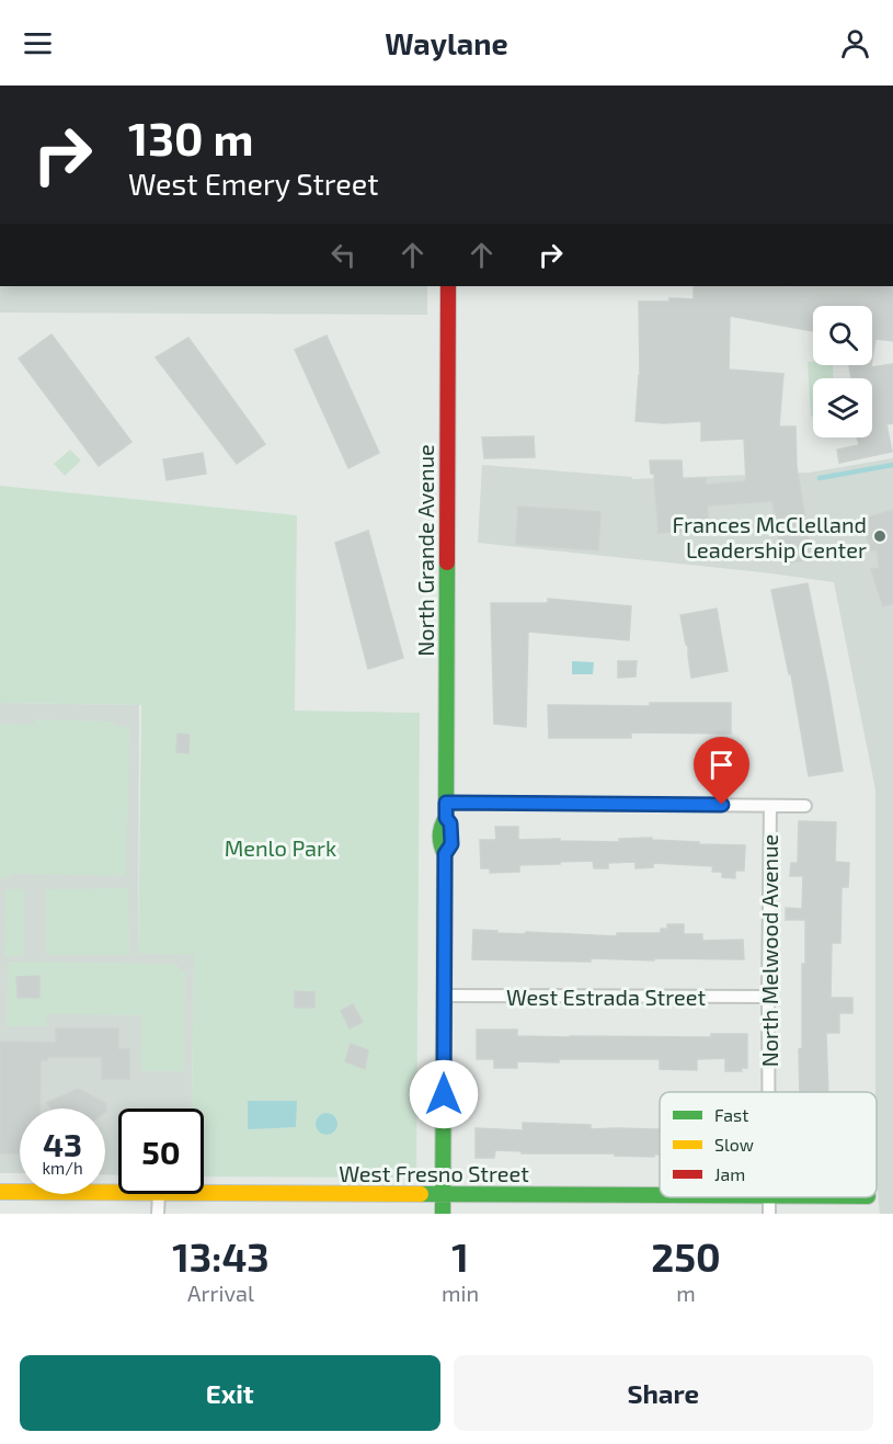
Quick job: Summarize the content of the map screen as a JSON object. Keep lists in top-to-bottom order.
{
  "streets": {
    "main road": ["North Grande Avenue", "West Fresno Street"],
    "street": ["North Melwood Avenue", "West Estrada Street"]
  },
  "crossings": [
    ["North Grande Avenue", "West Estrada Street"],
    ["North Grande Avenue", "West Fresno Street"],
    ["North Melwood Avenue", "West Estrada Street"]
  ],
  "parks": ["Menlo Park"],
  "places": ["Frances McClelland Leadership Center"],
  "legend": ["Fast", "Slow", "Jam"],
  "page": {
    "header": "Waylane",
    "turn": ["130 m", "West Emery Street"],
    "speed": "43 km/h",
    "limit": "50",
    "eta": [
      "13:43",
      "Arrival",
      "1",
      "min",
      "250",
      "m"
    ],
    "buttons": ["Exit", "Share"]
  }
}
